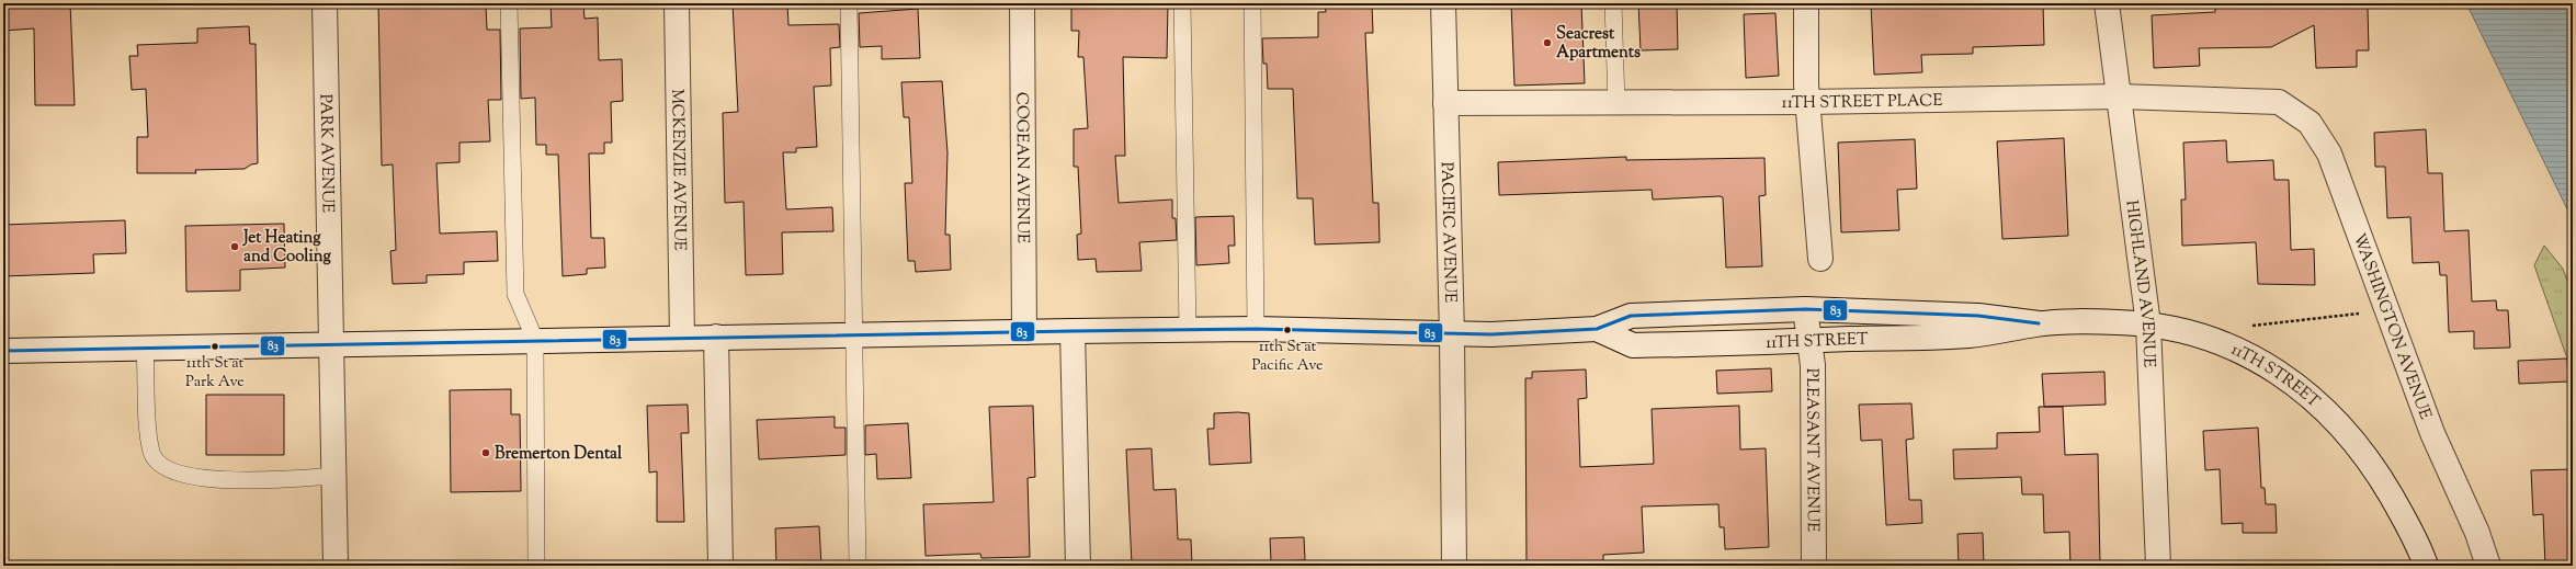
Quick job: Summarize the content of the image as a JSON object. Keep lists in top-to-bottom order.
{
  "streets": {
    "street": [
      "11TH STREET PLACE",
      "PARK AVENUE",
      "COGEAN AVENUE",
      "MCKENZIE AVENUE",
      "PACIFIC AVENUE",
      "HIGHLAND AVENUE",
      "WASHINGTON AVENUE",
      "11TH STREET",
      "PLEASANT AVENUE"
    ]
  },
  "crossings": [
    ["11TH STREET PLACE", "PACIFIC AVENUE"],
    ["11TH STREET PLACE", "HIGHLAND AVENUE"],
    ["11TH STREET PLACE", "WASHINGTON AVENUE"],
    ["PARK AVENUE", "11TH STREET"],
    ["COGEAN AVENUE", "11TH STREET"],
    ["MCKENZIE AVENUE", "11TH STREET"],
    ["PACIFIC AVENUE", "11TH STREET"],
    ["HIGHLAND AVENUE", "11TH STREET"],
    ["11TH STREET", "PLEASANT AVENUE"]
  ],
  "places": [
    "Seacrest Apartments",
    "Jet Heating and Cooling",
    "11th St at Pacific Ave",
    "11th St at Park Ave",
    "Bremerton Dental"
  ],
  "lines": ["transit line 83"]
}
